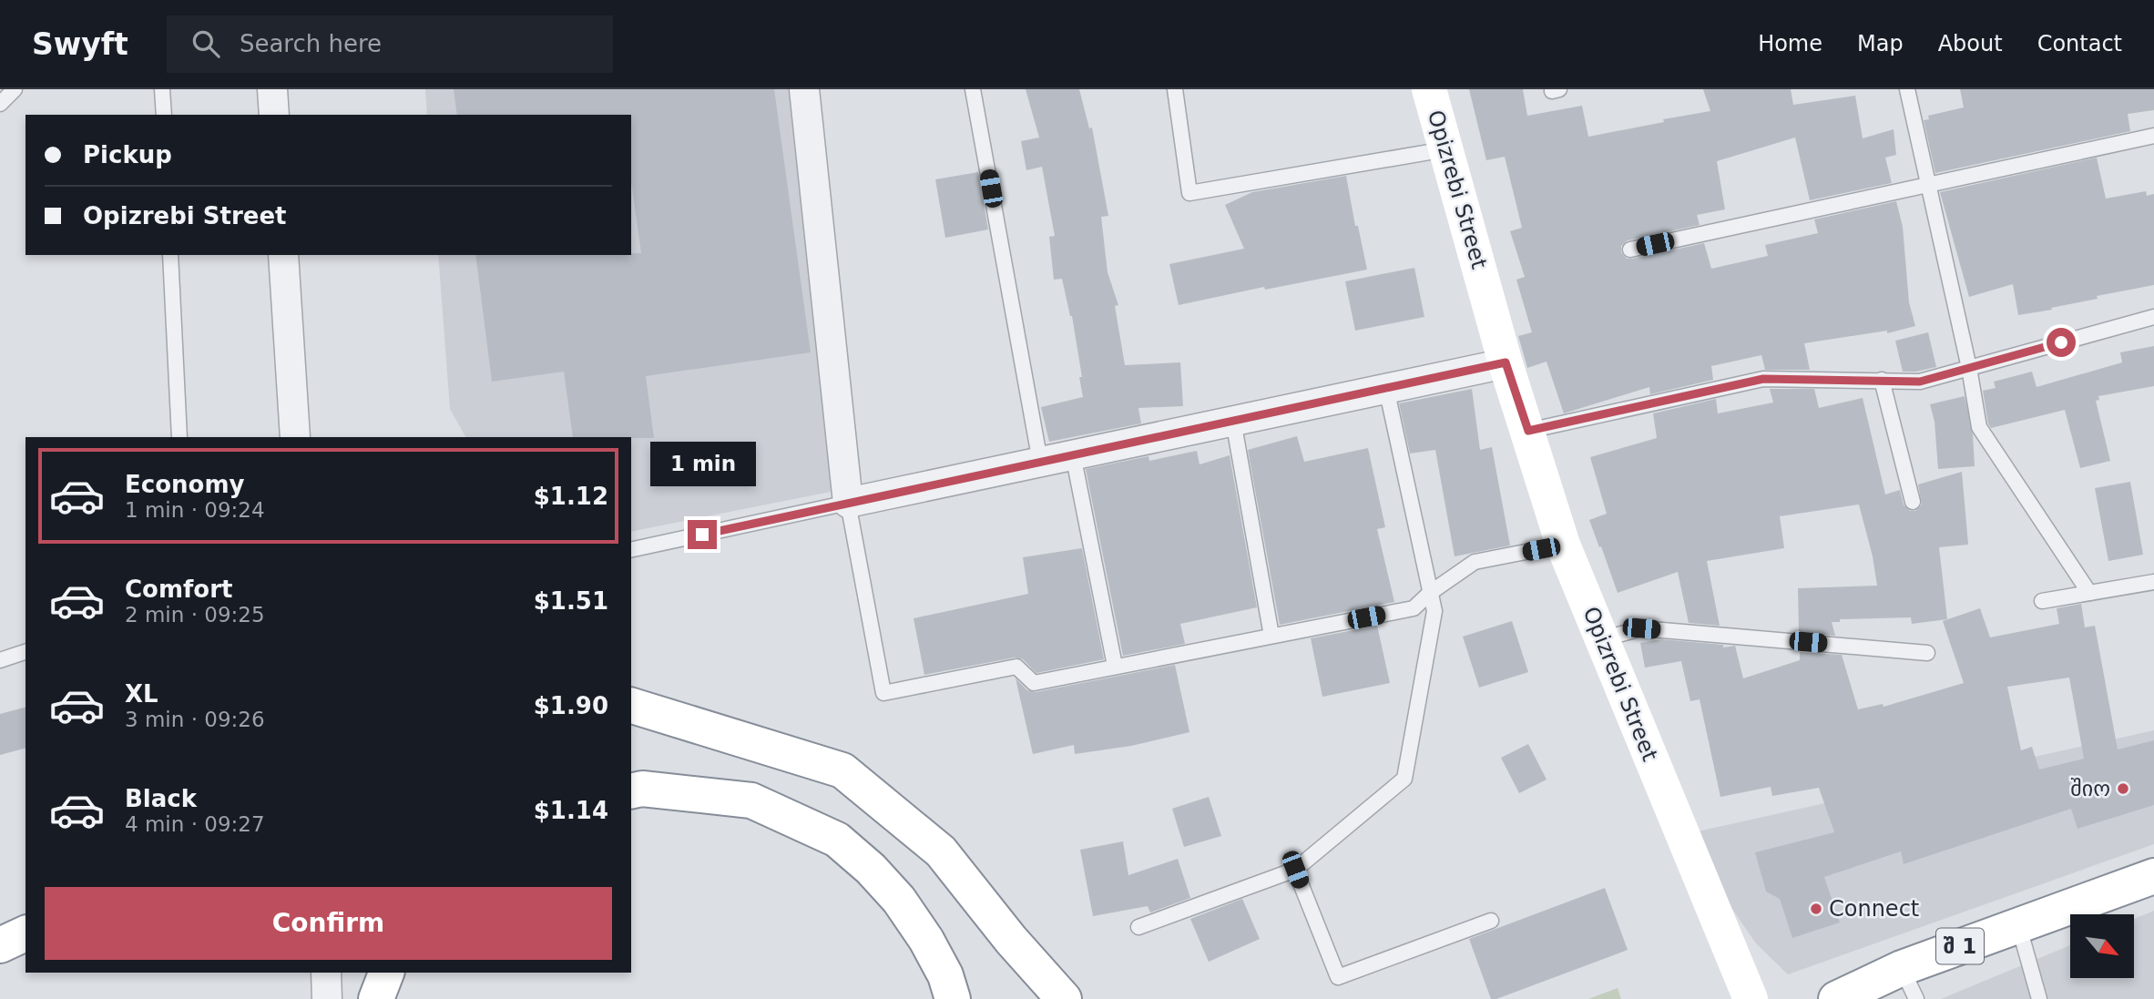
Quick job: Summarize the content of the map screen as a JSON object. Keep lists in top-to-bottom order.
{
  "streets": {
    "main road": ["Opizrebi Street", "შ 1"]
  },
  "places": ["შიო", "Connect"],
  "north": "bottom right",
  "page": {
    "header": "Swyft",
    "search": "Search here",
    "nav": [
      "Home",
      "Map",
      "About",
      "Contact"
    ],
    "banner": ["Pickup", "Opizrebi Street"],
    "bubble": "1 min",
    "list": [
      {
        "name": "Economy",
        "note": "1 min · 09:24",
        "value": "$1.12"
      },
      {
        "name": "Comfort",
        "note": "2 min · 09:25",
        "value": "$1.51"
      },
      {
        "name": "XL",
        "note": "3 min · 09:26",
        "value": "$1.90"
      },
      {
        "name": "Black",
        "note": "4 min · 09:27",
        "value": "$1.14"
      }
    ],
    "buttons": "Confirm"
  }
}
